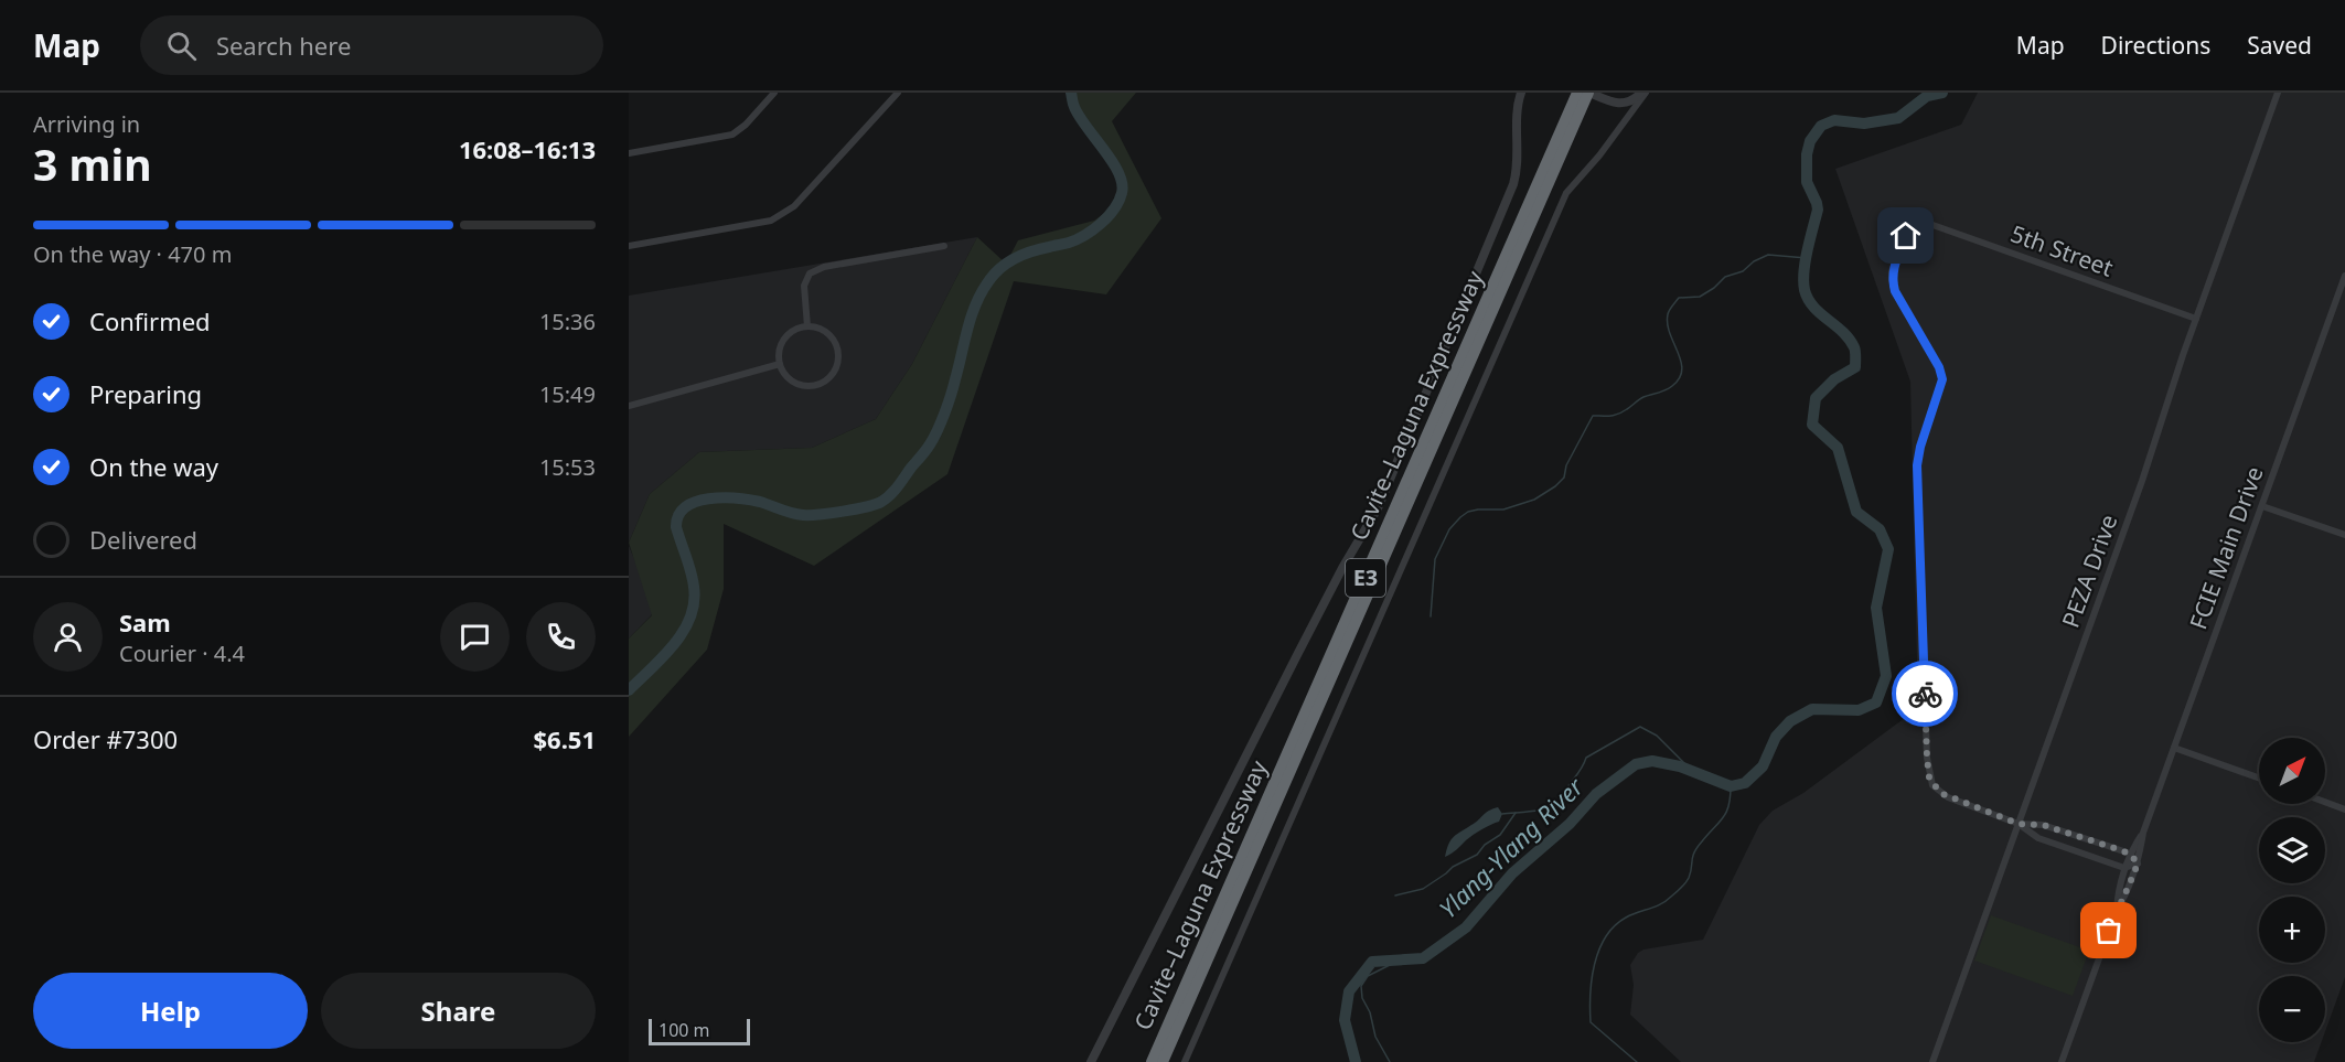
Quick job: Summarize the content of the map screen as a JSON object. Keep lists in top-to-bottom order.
{
  "streets": {
    "highway": ["Cavite–Laguna Expressway", "E3"],
    "street": ["5th Street", "FCIE Main Drive", "PEZA Drive"]
  },
  "crossings": [
    ["5th Street", "PEZA Drive"]
  ],
  "water": ["Ylang-Ylang River"],
  "scale_bar": "100 m",
  "north": "top right",
  "page": {
    "header": "Map",
    "search": "Search here",
    "nav": ["Map", "Directions", "Saved"],
    "heading": ["3 min", "Arriving in", "16:08–16:13"],
    "panel": [
      "Sam",
      "Courier · 4.4",
      "Order #7300",
      "$6.51"
    ],
    "bar": "On the way · 470 m",
    "list": [
      ["Confirmed", "15:36"],
      ["Preparing", "15:49"],
      ["On the way", "15:53"],
      "Delivered"
    ],
    "map_buttons": ["+", "−"],
    "buttons": ["Help", "Share"],
    "scale": "100 m"
  }
}
